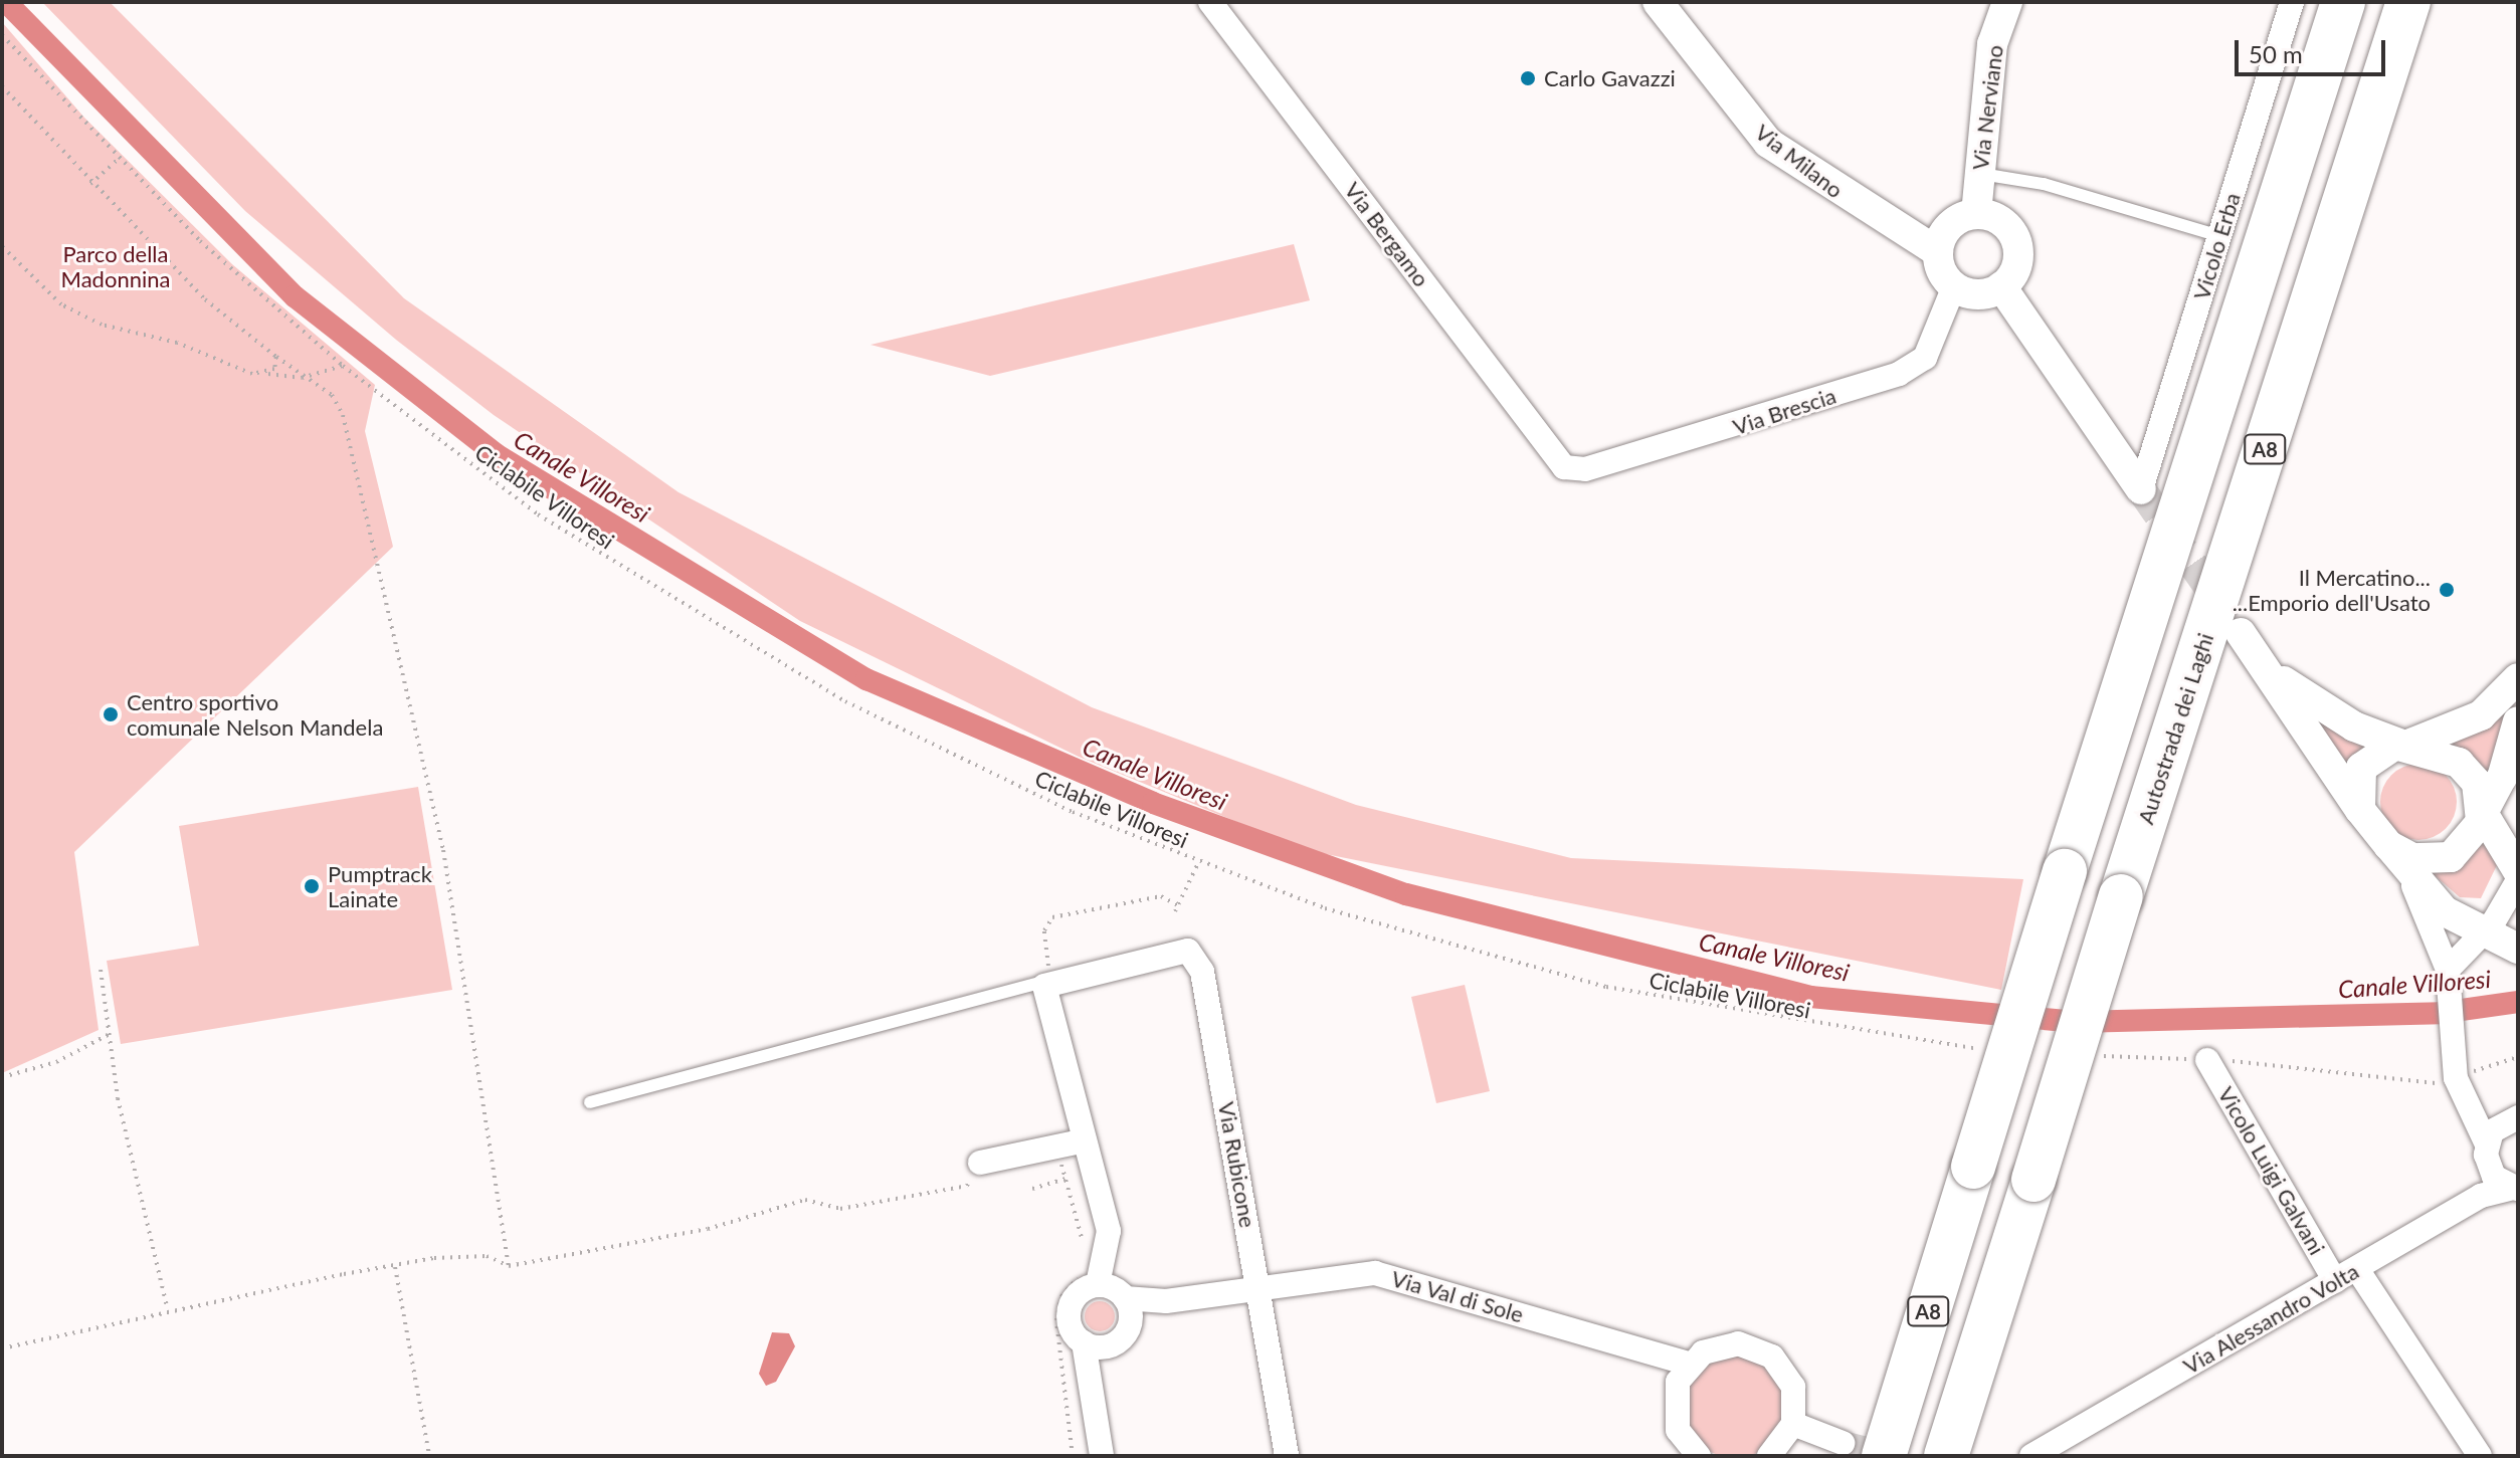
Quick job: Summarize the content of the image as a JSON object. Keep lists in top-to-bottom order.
{
  "streets": {
    "highway": ["A8", "Autostrada dei Laghi"],
    "street": [
      "Via Nerviano",
      "Via Milano",
      "Via Bergamo",
      "Vicolo Erba",
      "Via Brescia",
      "Via Rubicone",
      "Vicolo Luigi Galvani",
      "Via Val di Sole",
      "Via Alessandro Volta"
    ],
    "path": ["Ciclabile Villoresi"]
  },
  "crossings": [
    ["Via Nerviano", "Via Milano"],
    ["Via Nerviano", "Via Brescia"],
    ["Via Milano", "Via Brescia"],
    ["Via Bergamo", "Via Brescia"],
    ["Via Rubicone", "Via Val di Sole"],
    ["Vicolo Luigi Galvani", "Via Alessandro Volta"]
  ],
  "water": ["Canale Villoresi"],
  "parks": ["Parco della Madonnina"],
  "places": [
    "Carlo Gavazzi",
    "Il Mercatino... ...Emporio dell'Usato",
    "Centro sportivo comunale Nelson Mandela",
    "Pumptrack Lainate"
  ],
  "scale_bar": "50 m"
}
